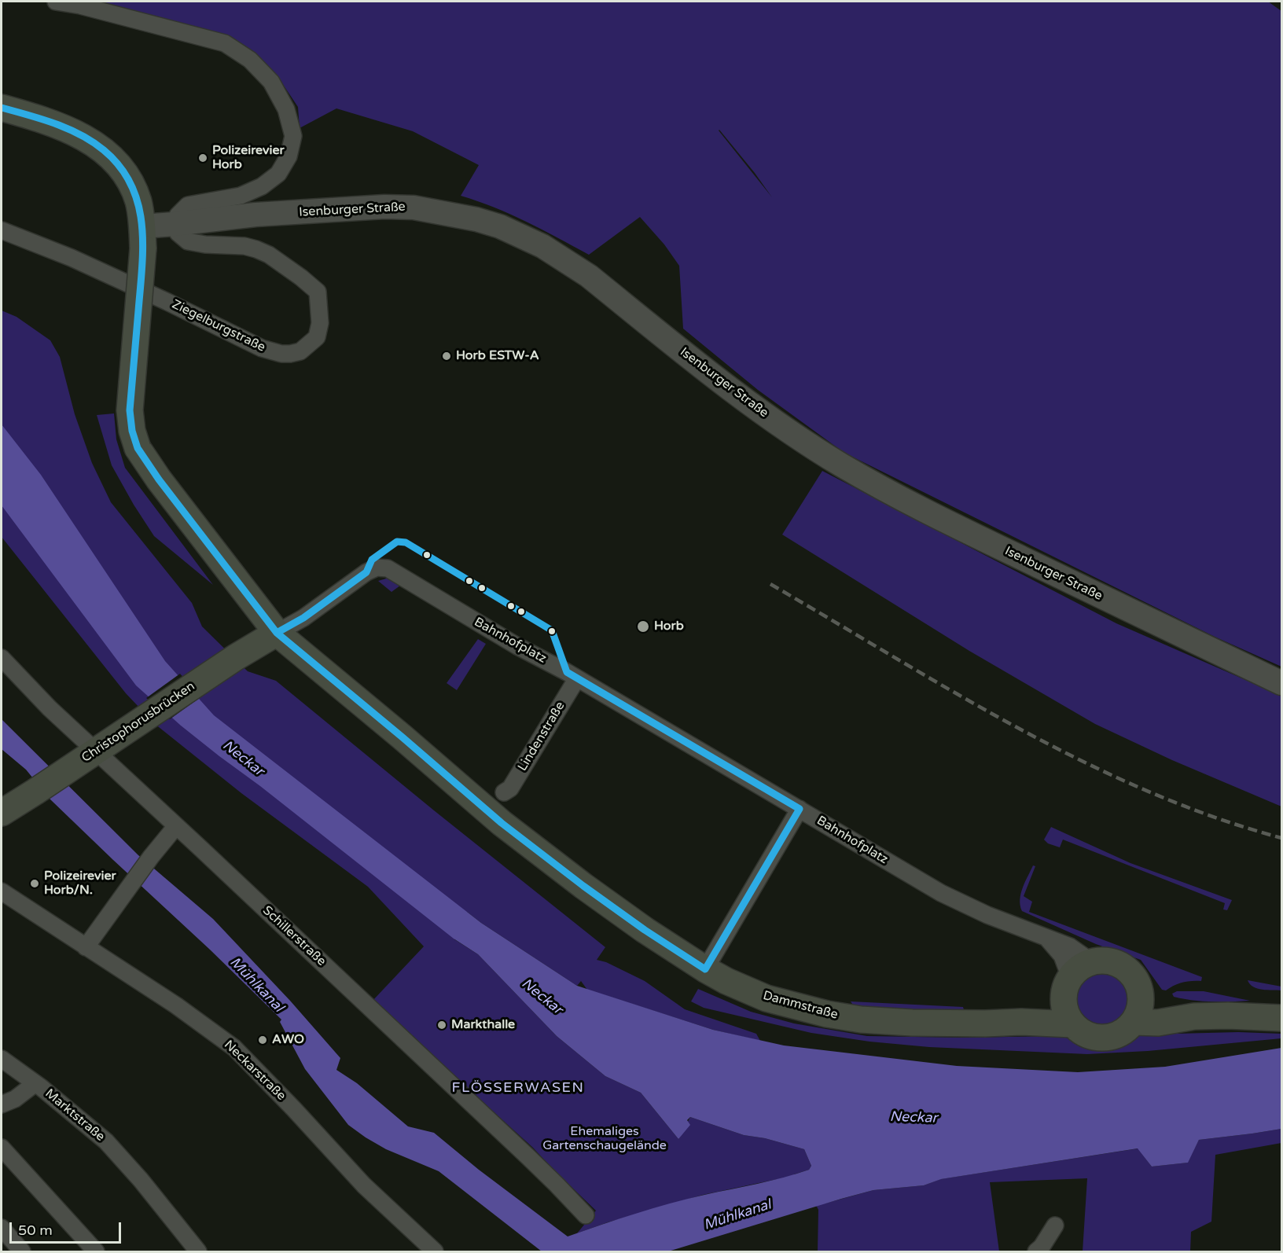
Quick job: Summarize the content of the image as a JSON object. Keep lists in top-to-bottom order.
{
  "streets": {
    "main road": ["Christophorusbrücken", "Dammstraße"],
    "street": [
      "Isenburger Straße",
      "Ziegelburgstraße",
      "Bahnhofplatz",
      "Lindenstraße",
      "Schillerstraße",
      "Neckarstraße",
      "Marktstraße"
    ]
  },
  "crossings": [
    ["Isenburger Straße", "Ziegelburgstraße"],
    ["Isenburger Straße", "Dammstraße"],
    ["Bahnhofplatz", "Christophorusbrücken"],
    ["Bahnhofplatz", "Lindenstraße"],
    ["Bahnhofplatz", "Dammstraße"],
    ["Christophorusbrücken", "Schillerstraße"],
    ["Christophorusbrücken", "Dammstraße"]
  ],
  "districts": ["FLÖSSERWASEN"],
  "water": ["Neckar", "Mühlkanal"],
  "parks": ["Ehemaliges Gartenschaugelände"],
  "places": [
    "Polizeirevier Horb",
    "Horb ESTW-A",
    "Horb",
    "Polizeirevier Horb/N.",
    "Markthalle",
    "AWO"
  ],
  "scale_bar": "50 m"
}
